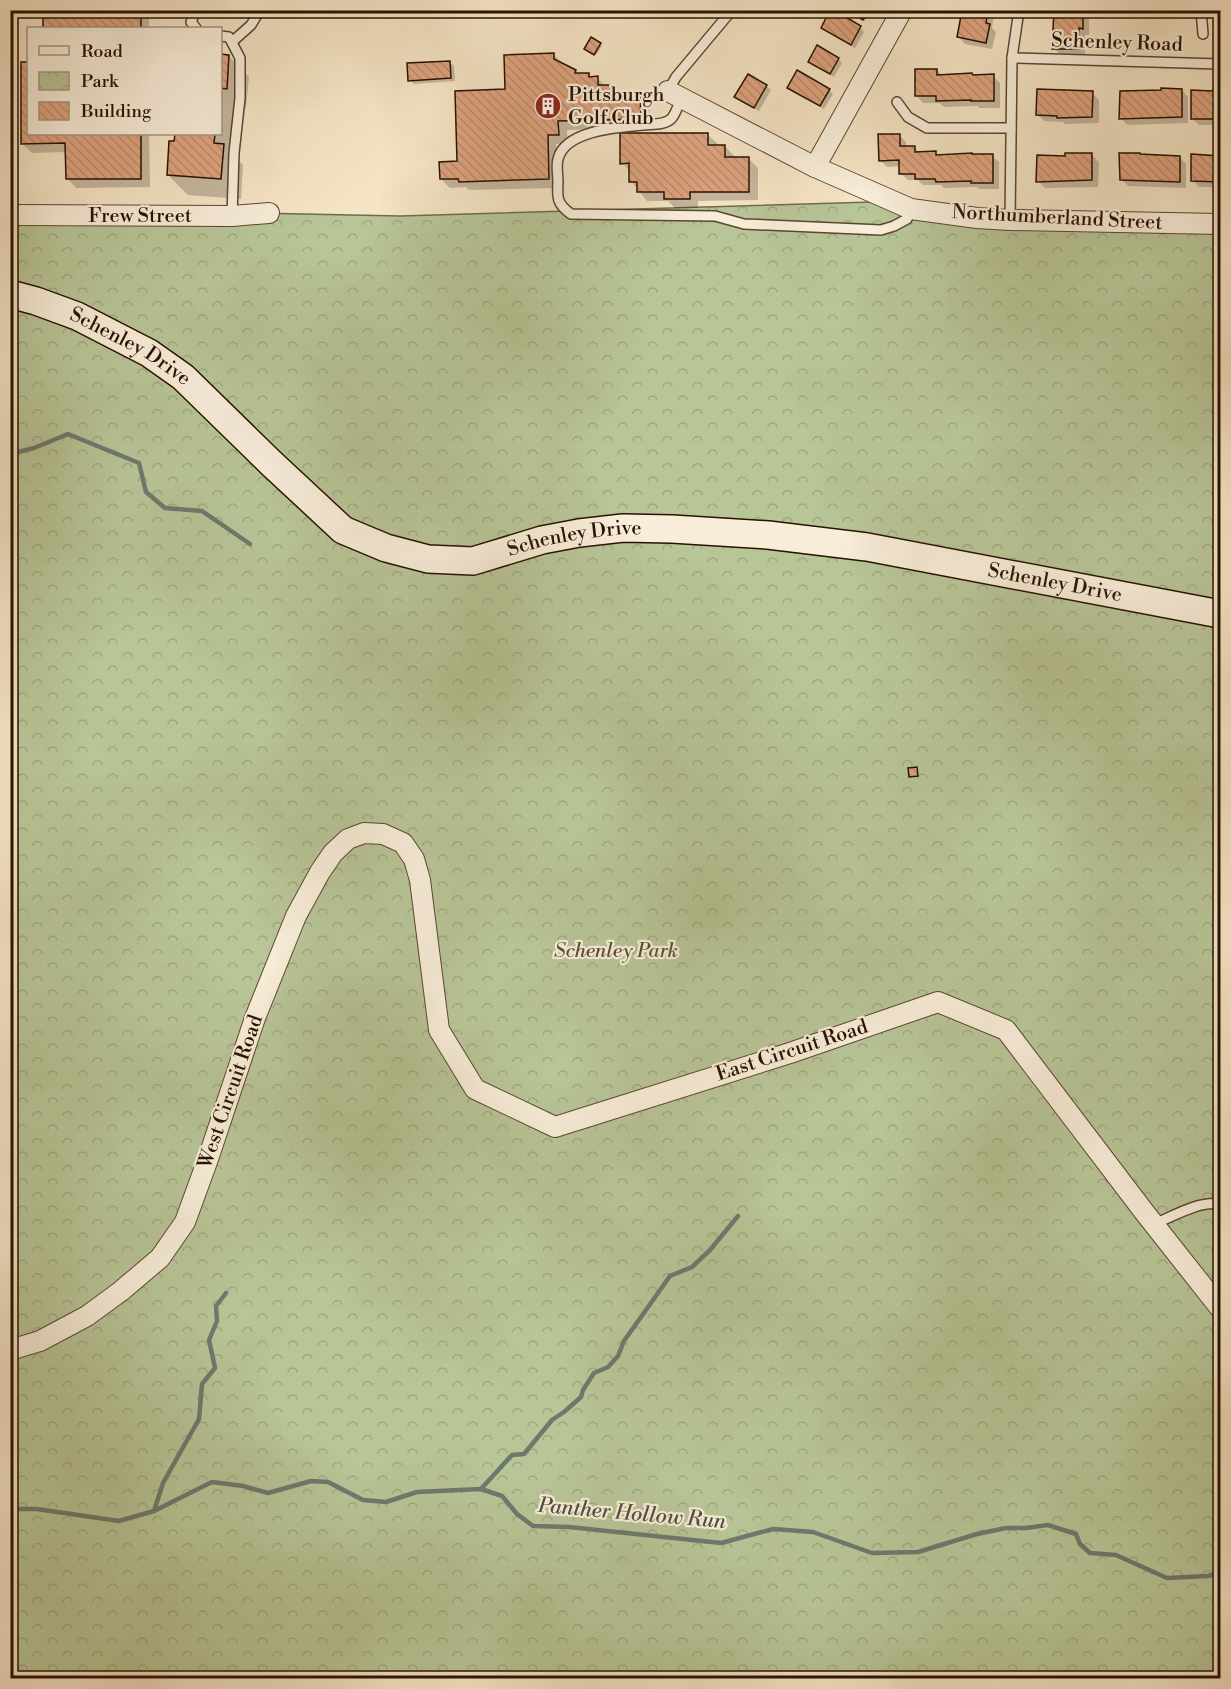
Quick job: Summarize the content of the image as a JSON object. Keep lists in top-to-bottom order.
{
  "streets": {
    "street": [
      "Frew Street",
      "Northumberland Street",
      "Schenley Drive",
      "East Circuit Road",
      "West Circuit Road"
    ],
    "lane": ["Schenley Road"]
  },
  "crossings": [
    ["East Circuit Road", "West Circuit Road"]
  ],
  "water": ["Panther Hollow Run"],
  "parks": ["Schenley Park"],
  "places": {
    "building": ["Pittsburgh Golf Club"]
  },
  "legend": ["Road", "Park", "Building"]
}
